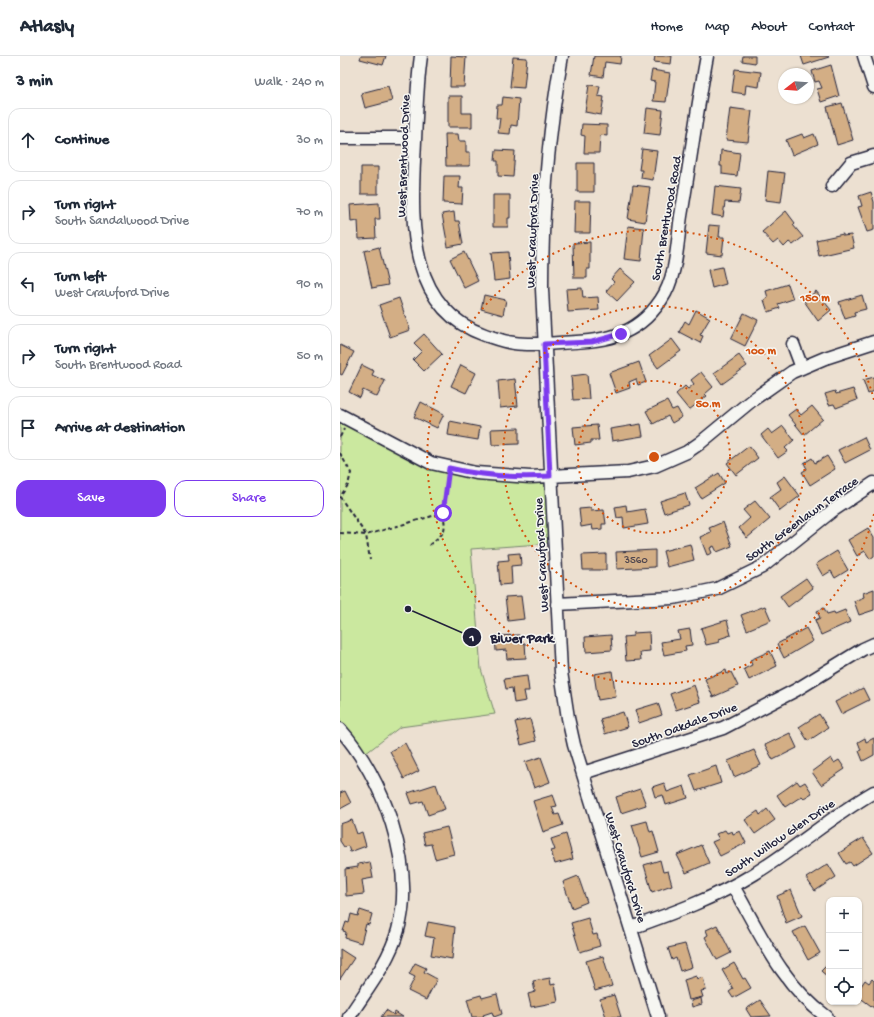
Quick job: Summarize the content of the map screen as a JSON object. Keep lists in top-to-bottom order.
{
  "streets": {
    "street": [
      "West Brentwood Drive",
      "South Brentwood Road",
      "West Crawford Drive",
      "South Greenlawn Terrace",
      "South Oakdale Drive",
      "South Willow Glen Drive"
    ]
  },
  "crossings": [
    ["West Brentwood Drive", "South Brentwood Road"],
    ["West Brentwood Drive", "West Crawford Drive"],
    ["South Brentwood Road", "West Crawford Drive"],
    ["West Crawford Drive", "South Greenlawn Terrace"],
    ["West Crawford Drive", "South Oakdale Drive"],
    ["West Crawford Drive", "South Willow Glen Drive"]
  ],
  "places": ["Biwer Park"],
  "house_numbers": ["3560"],
  "north": "left",
  "page": {
    "header": "Atlasly",
    "nav": [
      "Home",
      "Map",
      "About",
      "Contact"
    ],
    "heading": ["3 min", "Walk · 240 m"],
    "list": [
      ["Continue", "30 m"],
      ["Turn right", "South Sandalwood Drive", "70 m"],
      ["Turn left", "West Crawford Drive", "90 m"],
      ["Turn right", "South Brentwood Road", "50 m"],
      "Arrive at destination"
    ],
    "buttons": ["Save", "Share"],
    "map_buttons": ["+", "−"]
  },
  "rings": ["150 m", "100 m", "50 m"]
}
